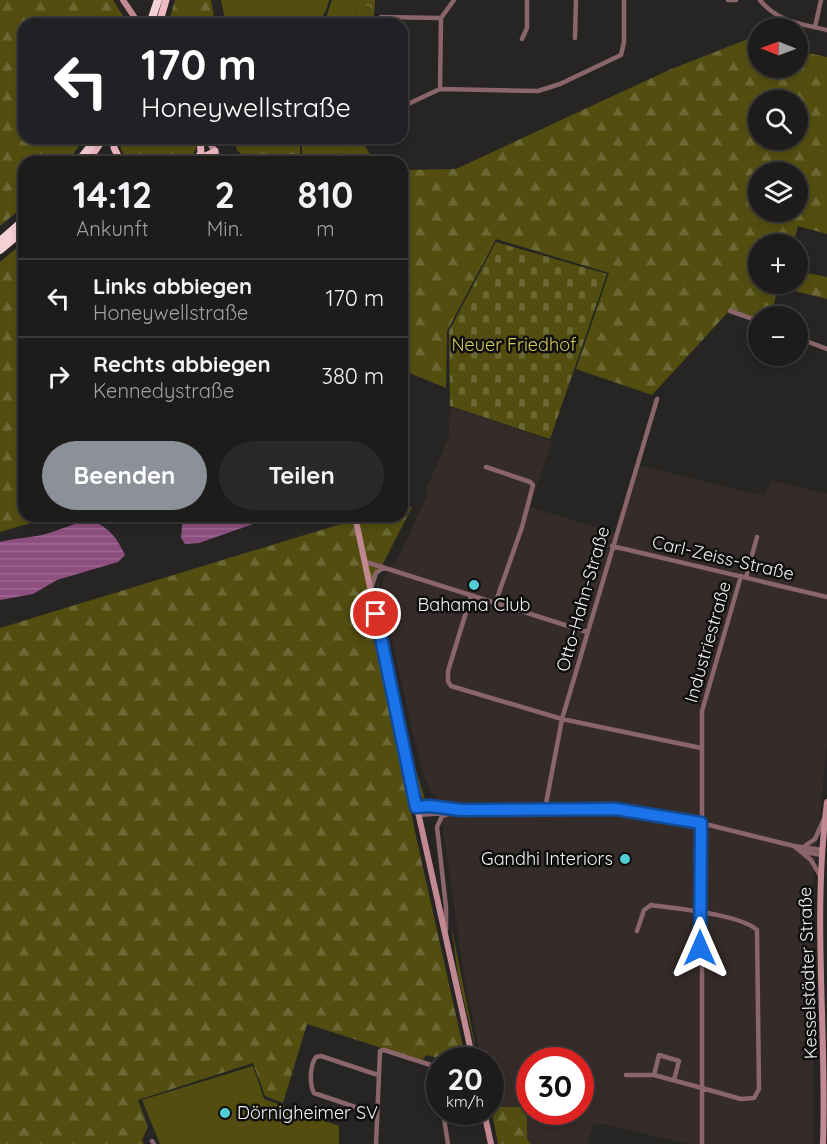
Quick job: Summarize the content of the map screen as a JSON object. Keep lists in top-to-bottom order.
{
  "streets": {
    "main road": ["Kesselstädter Straße"],
    "street": ["Carl-Zeiss-Straße", "Otto-Hahn-Straße", "Industriestraße"]
  },
  "crossings": [
    ["Carl-Zeiss-Straße", "Otto-Hahn-Straße"],
    ["Carl-Zeiss-Straße", "Industriestraße"]
  ],
  "parks": ["Neuer Friedhof"],
  "places": ["Bahama Club", "Gandhi Interiors", "Dörnigheimer SV"],
  "north": "left",
  "page": {
    "map_buttons": ["+", "−"],
    "turn": ["170 m", "Honeywellstraße"],
    "eta": [
      "14:12",
      "Ankunft",
      "2",
      "Min.",
      "810",
      "m"
    ],
    "list": [
      {
        "name": "Links abbiegen",
        "note": "Honeywellstraße",
        "value": "170 m"
      },
      {
        "name": "Rechts abbiegen",
        "note": "Kennedystraße",
        "value": "380 m"
      }
    ],
    "buttons": ["Beenden", "Teilen"],
    "speed": "20 km/h",
    "limit": "30"
  }
}
